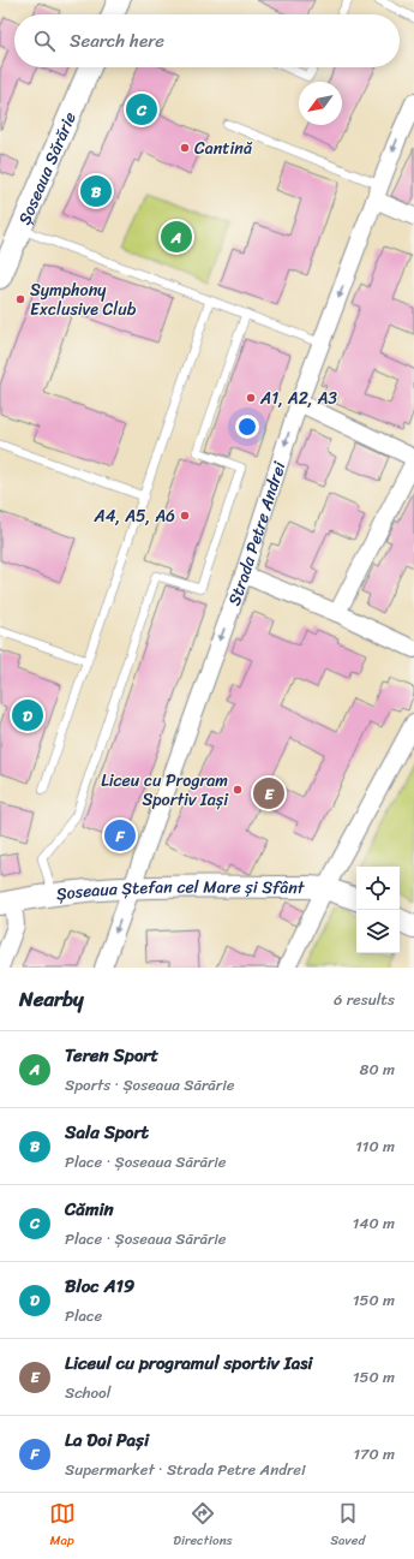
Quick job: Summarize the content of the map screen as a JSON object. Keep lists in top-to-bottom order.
{
  "streets": {
    "street": ["Șoseaua Sărărie", "Strada Petre Andrei", "Șoseaua Ștefan cel Mare și Sfânt"]
  },
  "crossings": [
    ["Strada Petre Andrei", "Șoseaua Ștefan cel Mare și Sfânt"]
  ],
  "one_way": ["Strada Petre Andrei"],
  "places": [
    "Cantină",
    "Symphony Exclusive Club",
    "A1, A2, A3",
    "A4, A5, A6",
    "Liceu cu Program Sportiv Iași"
  ],
  "north": "bottom left",
  "page": {
    "search": "Search here",
    "pins": [
      "C",
      "B",
      "A",
      "D",
      "E",
      "F"
    ],
    "heading": ["Nearby", "6 results"],
    "list": [
      {
        "mark": "A",
        "name": "Teren Sport",
        "note": "Sports · Șoseaua Sărărie",
        "value": "80 m"
      },
      {
        "mark": "B",
        "name": "Sala Sport",
        "note": "Place · Șoseaua Sărărie",
        "value": "110 m"
      },
      {
        "mark": "C",
        "name": "Cămin",
        "note": "Place · Șoseaua Sărărie",
        "value": "140 m"
      },
      {
        "mark": "D",
        "name": "Bloc A19",
        "note": "Place",
        "value": "150 m"
      },
      {
        "mark": "E",
        "name": "Liceul cu programul sportiv Iasi",
        "note": "School",
        "value": "150 m"
      },
      {
        "mark": "F",
        "name": "La Doi Pași",
        "note": "Supermarket · Strada Petre Andrei",
        "value": "170 m"
      }
    ],
    "nav": ["Map", "Directions", "Saved"]
  }
}
